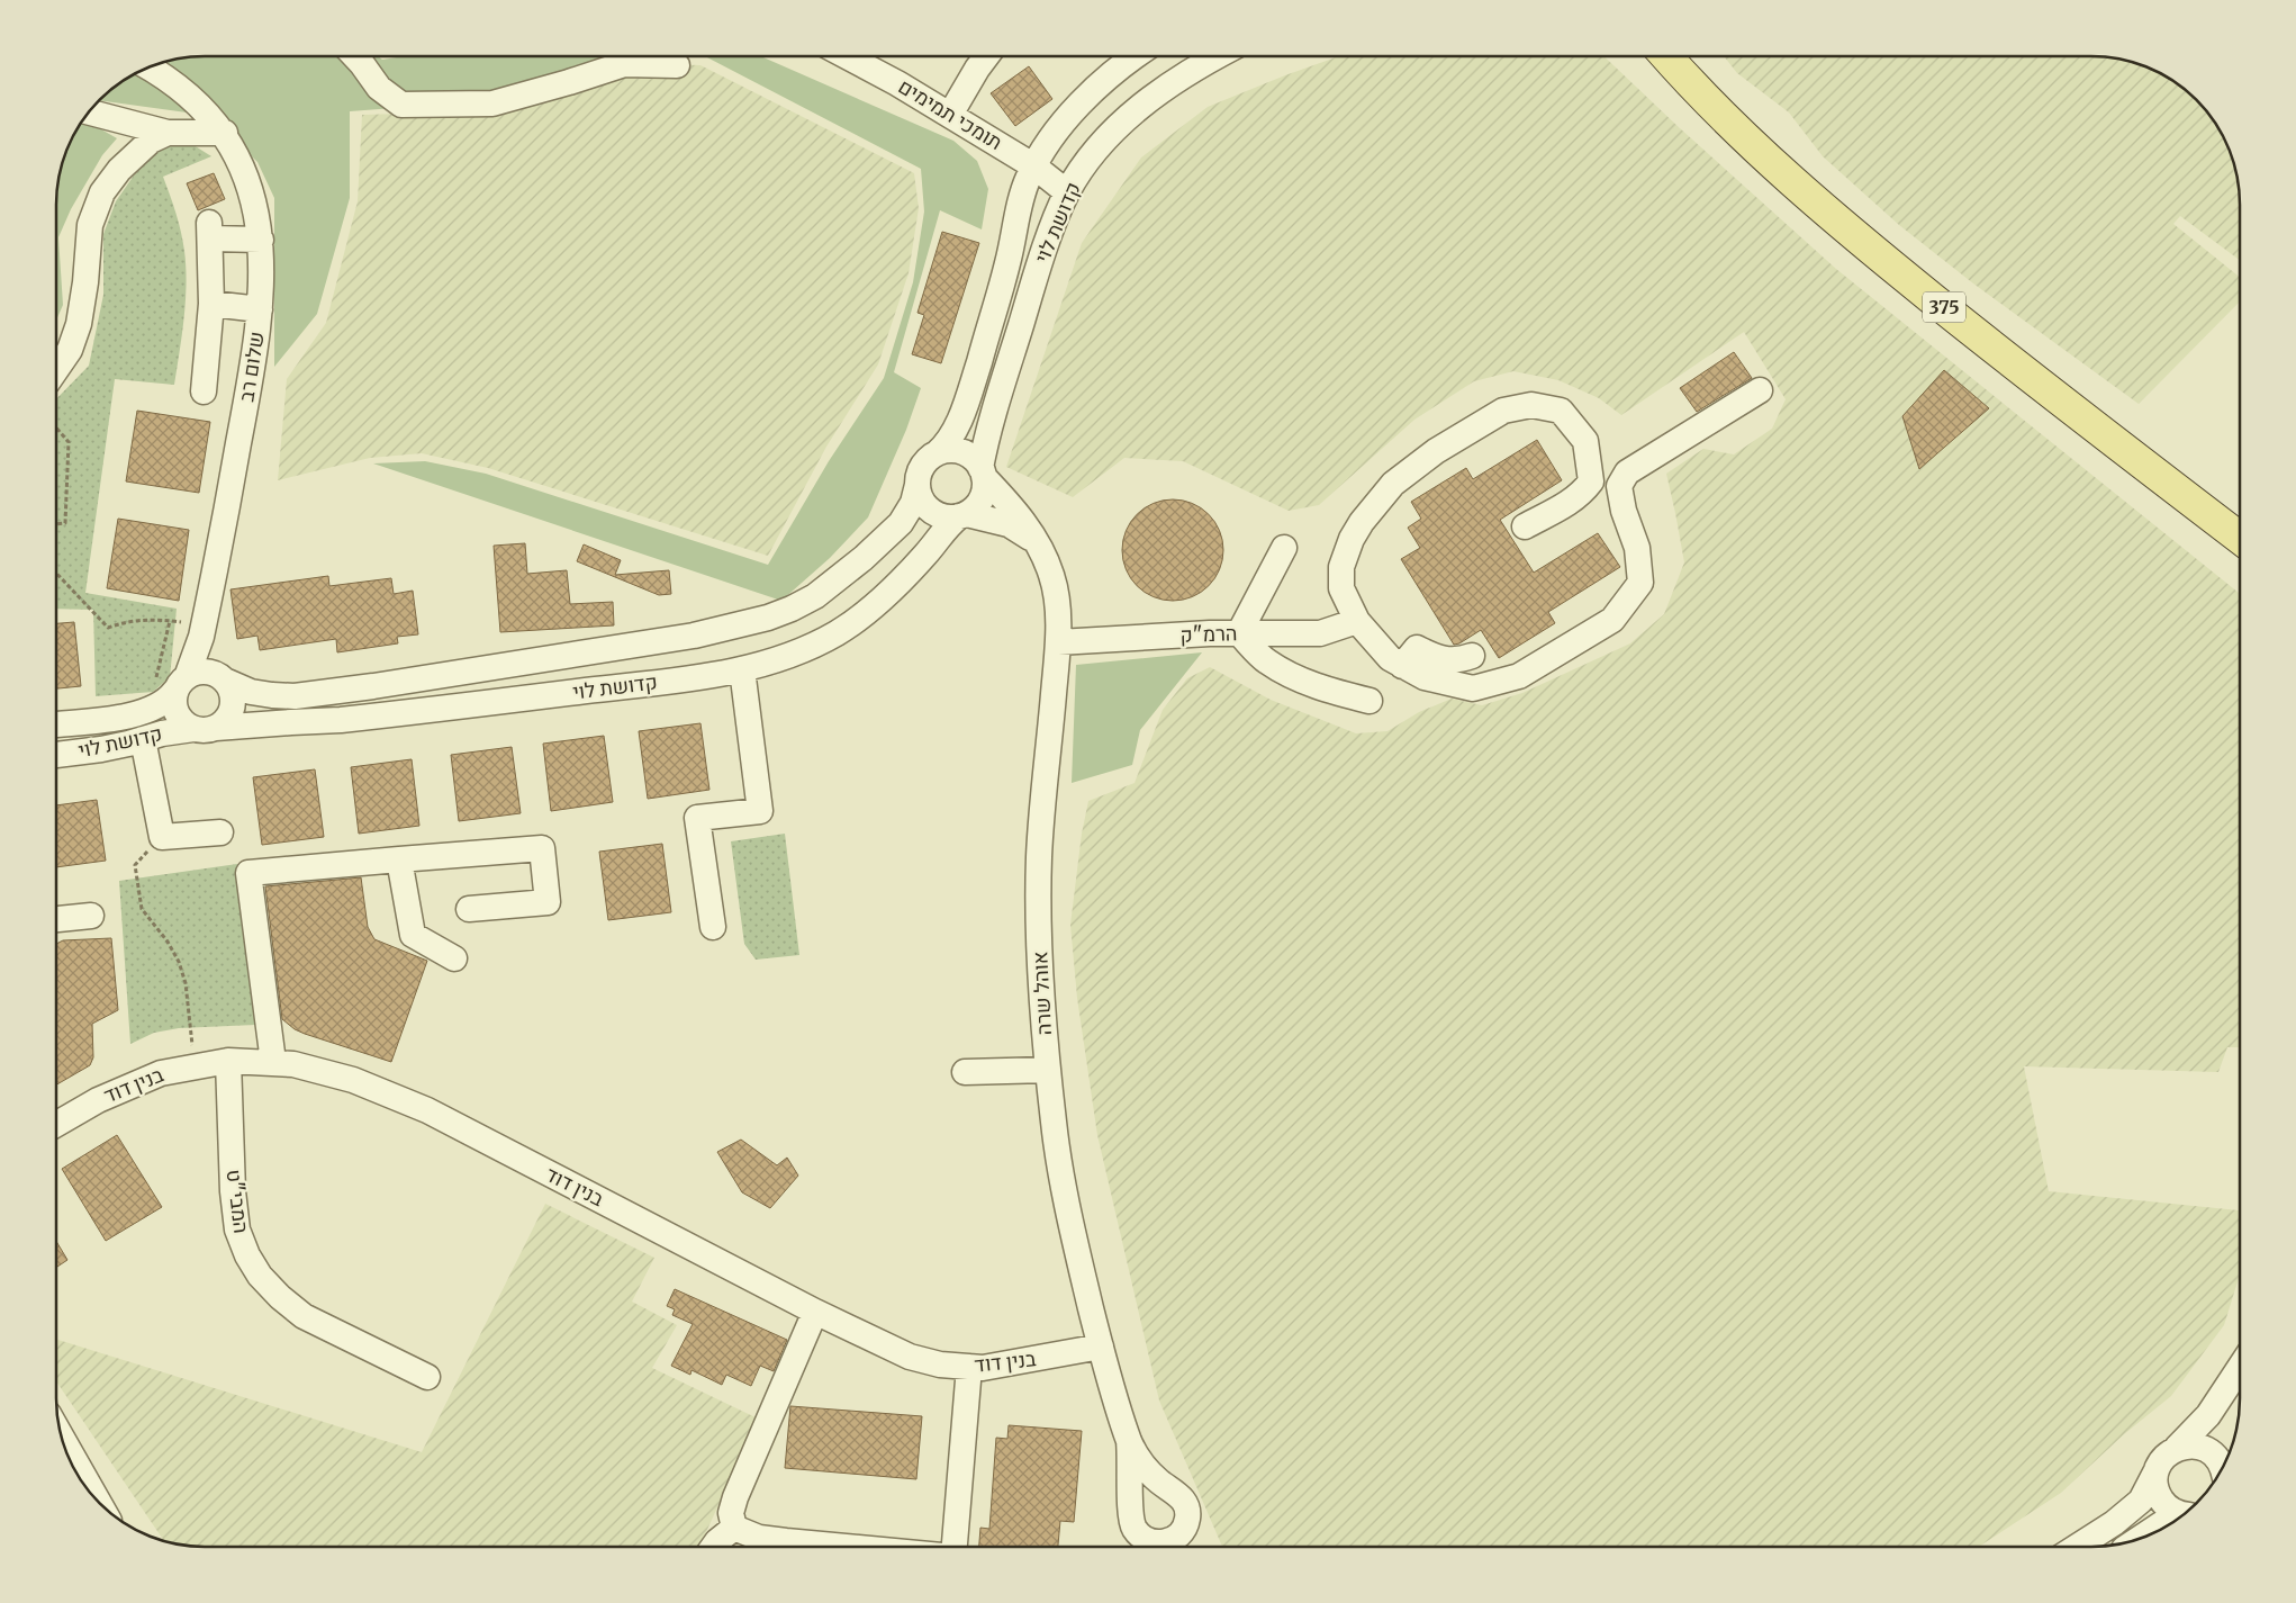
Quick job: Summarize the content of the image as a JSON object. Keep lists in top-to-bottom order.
{
  "streets": {
    "main road": ["375"],
    "street": [
      "תומכי תמימים",
      "קדושת לוי",
      "שלום רב",
      "הרמ\"ק",
      "אוהל שרה",
      "בנין דוד",
      "המבי\"ט"
    ]
  },
  "crossings": [
    ["תומכי תמימים", "קדושת לוי"],
    ["קדושת לוי", "שלום רב"],
    ["קדושת לוי", "אוהל שרה"],
    ["הרמ\"ק", "אוהל שרה"],
    ["אוהל שרה", "בנין דוד"],
    ["בנין דוד", "המבי\"ט"]
  ]
}
